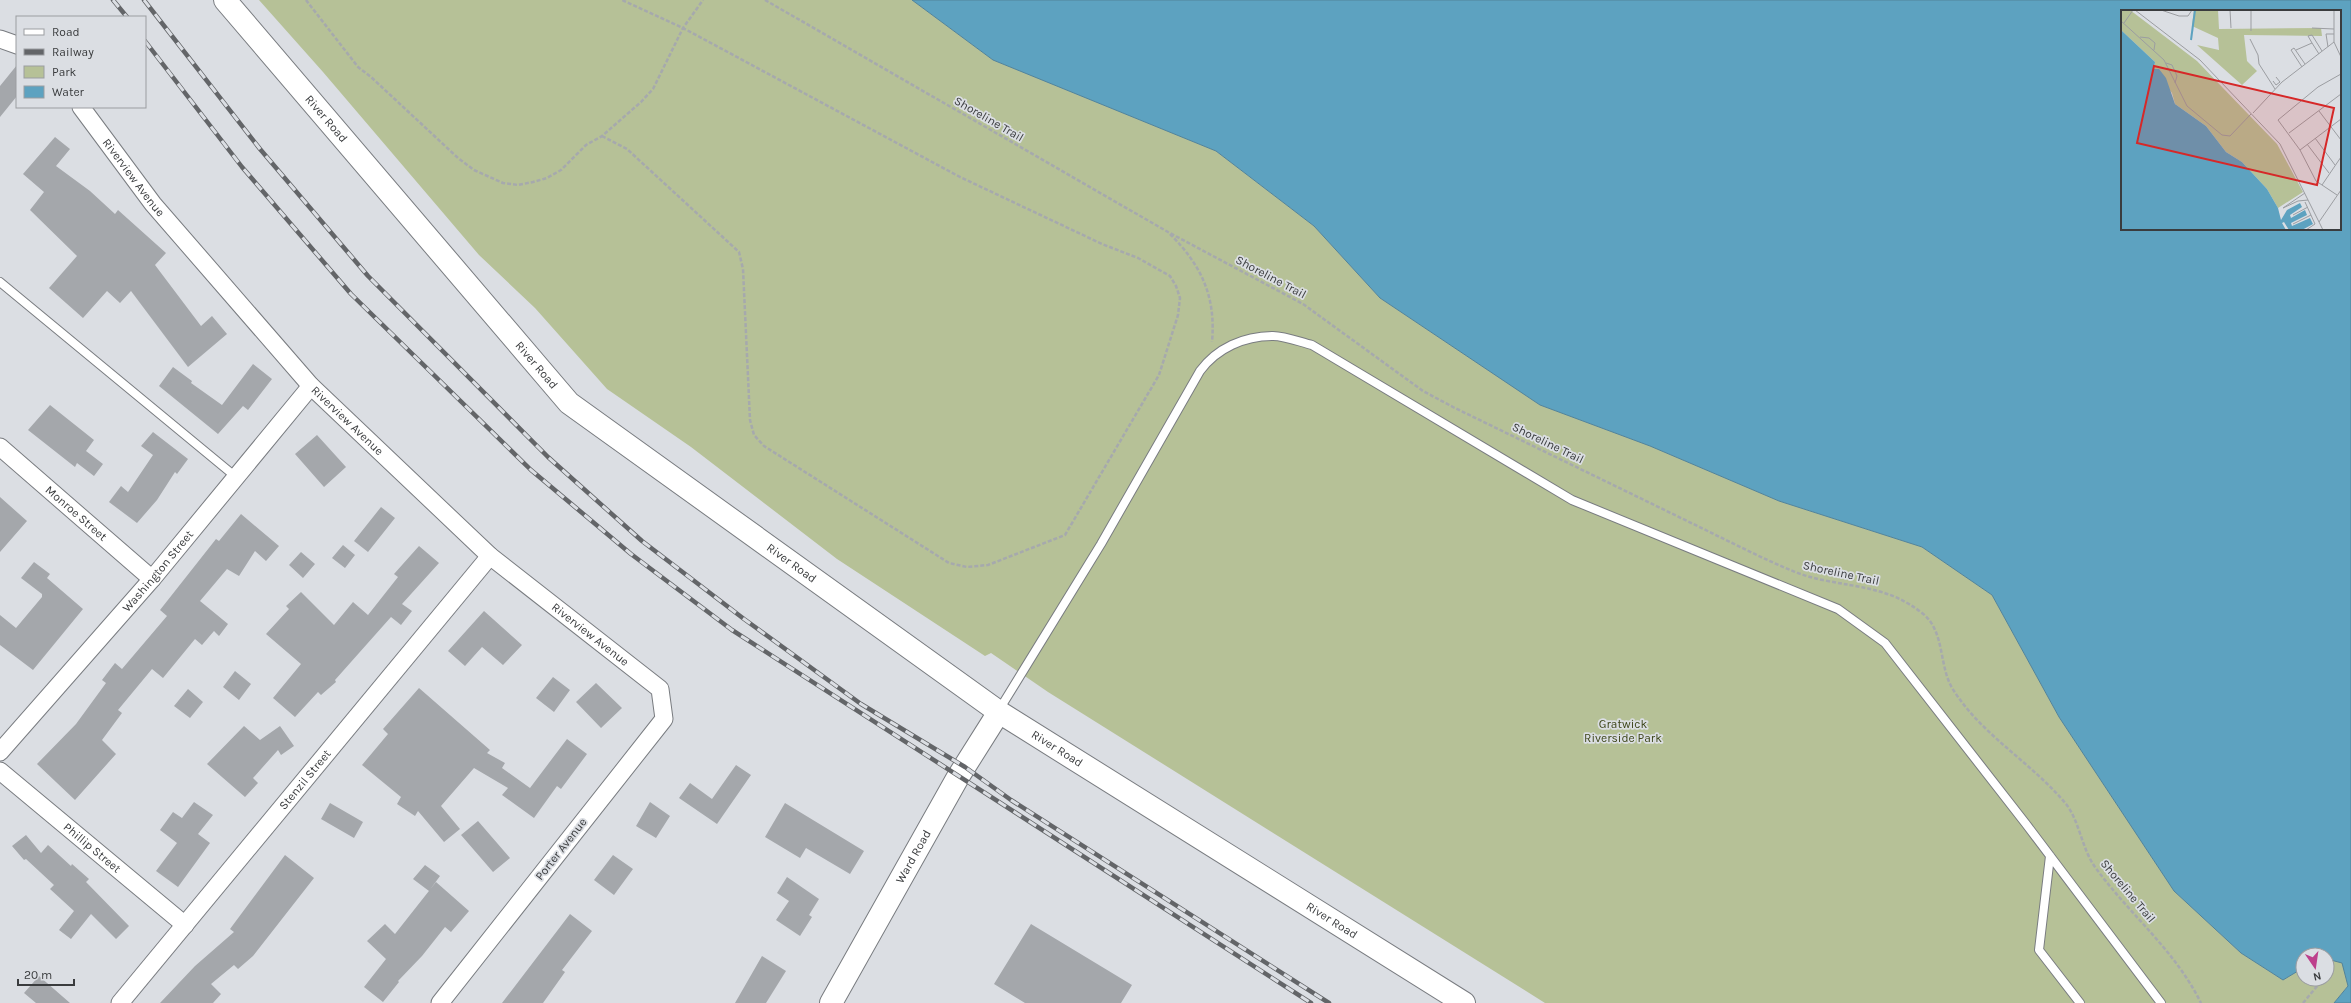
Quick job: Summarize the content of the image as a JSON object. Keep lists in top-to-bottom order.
{
  "streets": {
    "main road": ["River Road", "Ward Road"],
    "street": [
      "Riverview Avenue",
      "Monroe Street",
      "Washington Street",
      "Stenzil Street",
      "Phillip Street",
      "Porter Avenue"
    ],
    "path": ["Shoreline Trail"]
  },
  "crossings": [
    ["River Road", "Ward Road"],
    ["Riverview Avenue", "Washington Street"],
    ["Riverview Avenue", "Stenzil Street"],
    ["Riverview Avenue", "Porter Avenue"],
    ["Monroe Street", "Washington Street"],
    ["Stenzil Street", "Phillip Street"]
  ],
  "parks": ["Gratwick Riverside Park"],
  "legend": [
    "Road",
    "Railway",
    "Park",
    "Water"
  ],
  "scale_bar": "20 m",
  "north": "bottom"
}
